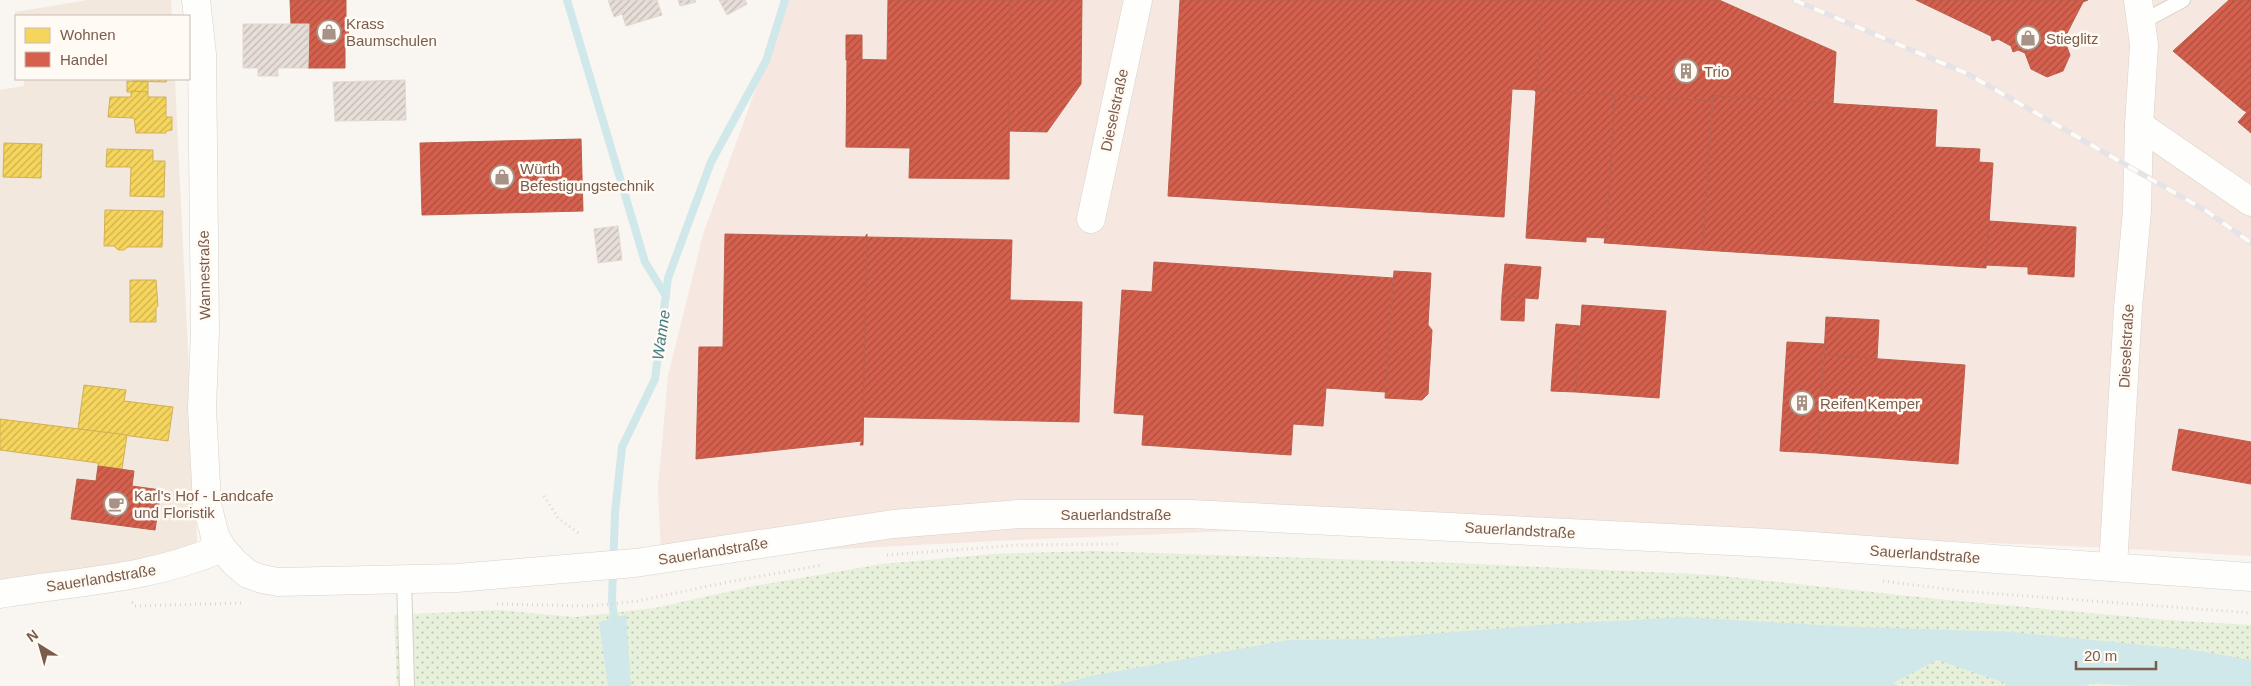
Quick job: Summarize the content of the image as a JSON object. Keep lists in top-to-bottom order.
{
  "streets": {
    "street": ["Dieselstraße", "Wannestraße", "Sauerlandstraße"]
  },
  "crossings": [
    ["Dieselstraße", "Sauerlandstraße"],
    ["Wannestraße", "Sauerlandstraße"]
  ],
  "water": ["Wanne"],
  "places": {
    "shop": ["Krass Baumschulen", "Stieglitz", "Würth Befestigungstechnik"],
    "building": ["Trio", "Reifen Kemper"],
    "cafe": ["Karl's Hof - Landcafe und Floristik"]
  },
  "legend": ["Wohnen", "Handel"],
  "scale_bar": "20 m",
  "north": "top left"
}
